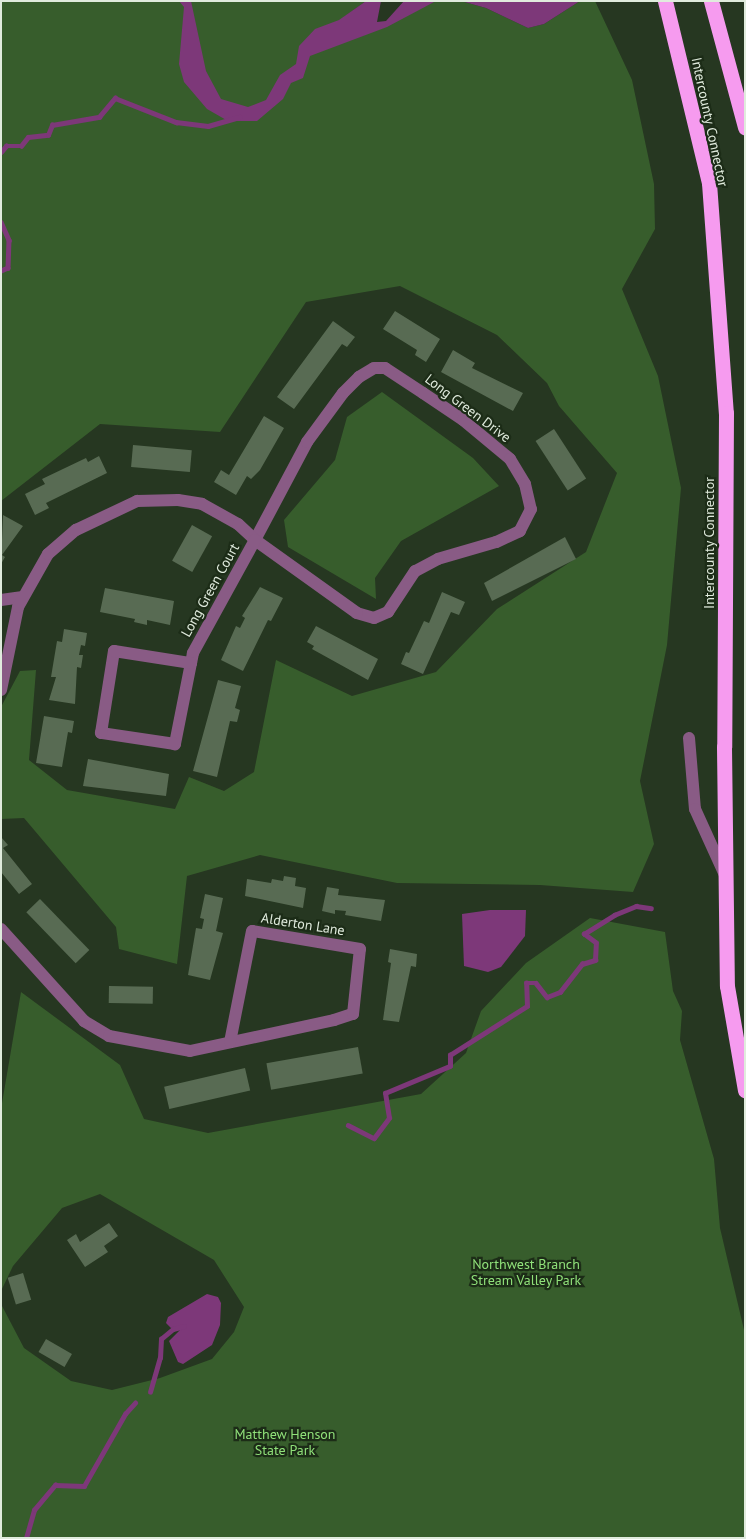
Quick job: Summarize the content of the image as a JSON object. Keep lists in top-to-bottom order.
{
  "streets": {
    "highway": ["Intercounty Connector"],
    "street": ["Long Green Drive", "Long Green Court", "Alderton Lane"]
  },
  "crossings": [
    ["Long Green Drive", "Long Green Court"]
  ],
  "parks": ["Northwest Branch Stream Valley Park", "Matthew Henson State Park"]
}
